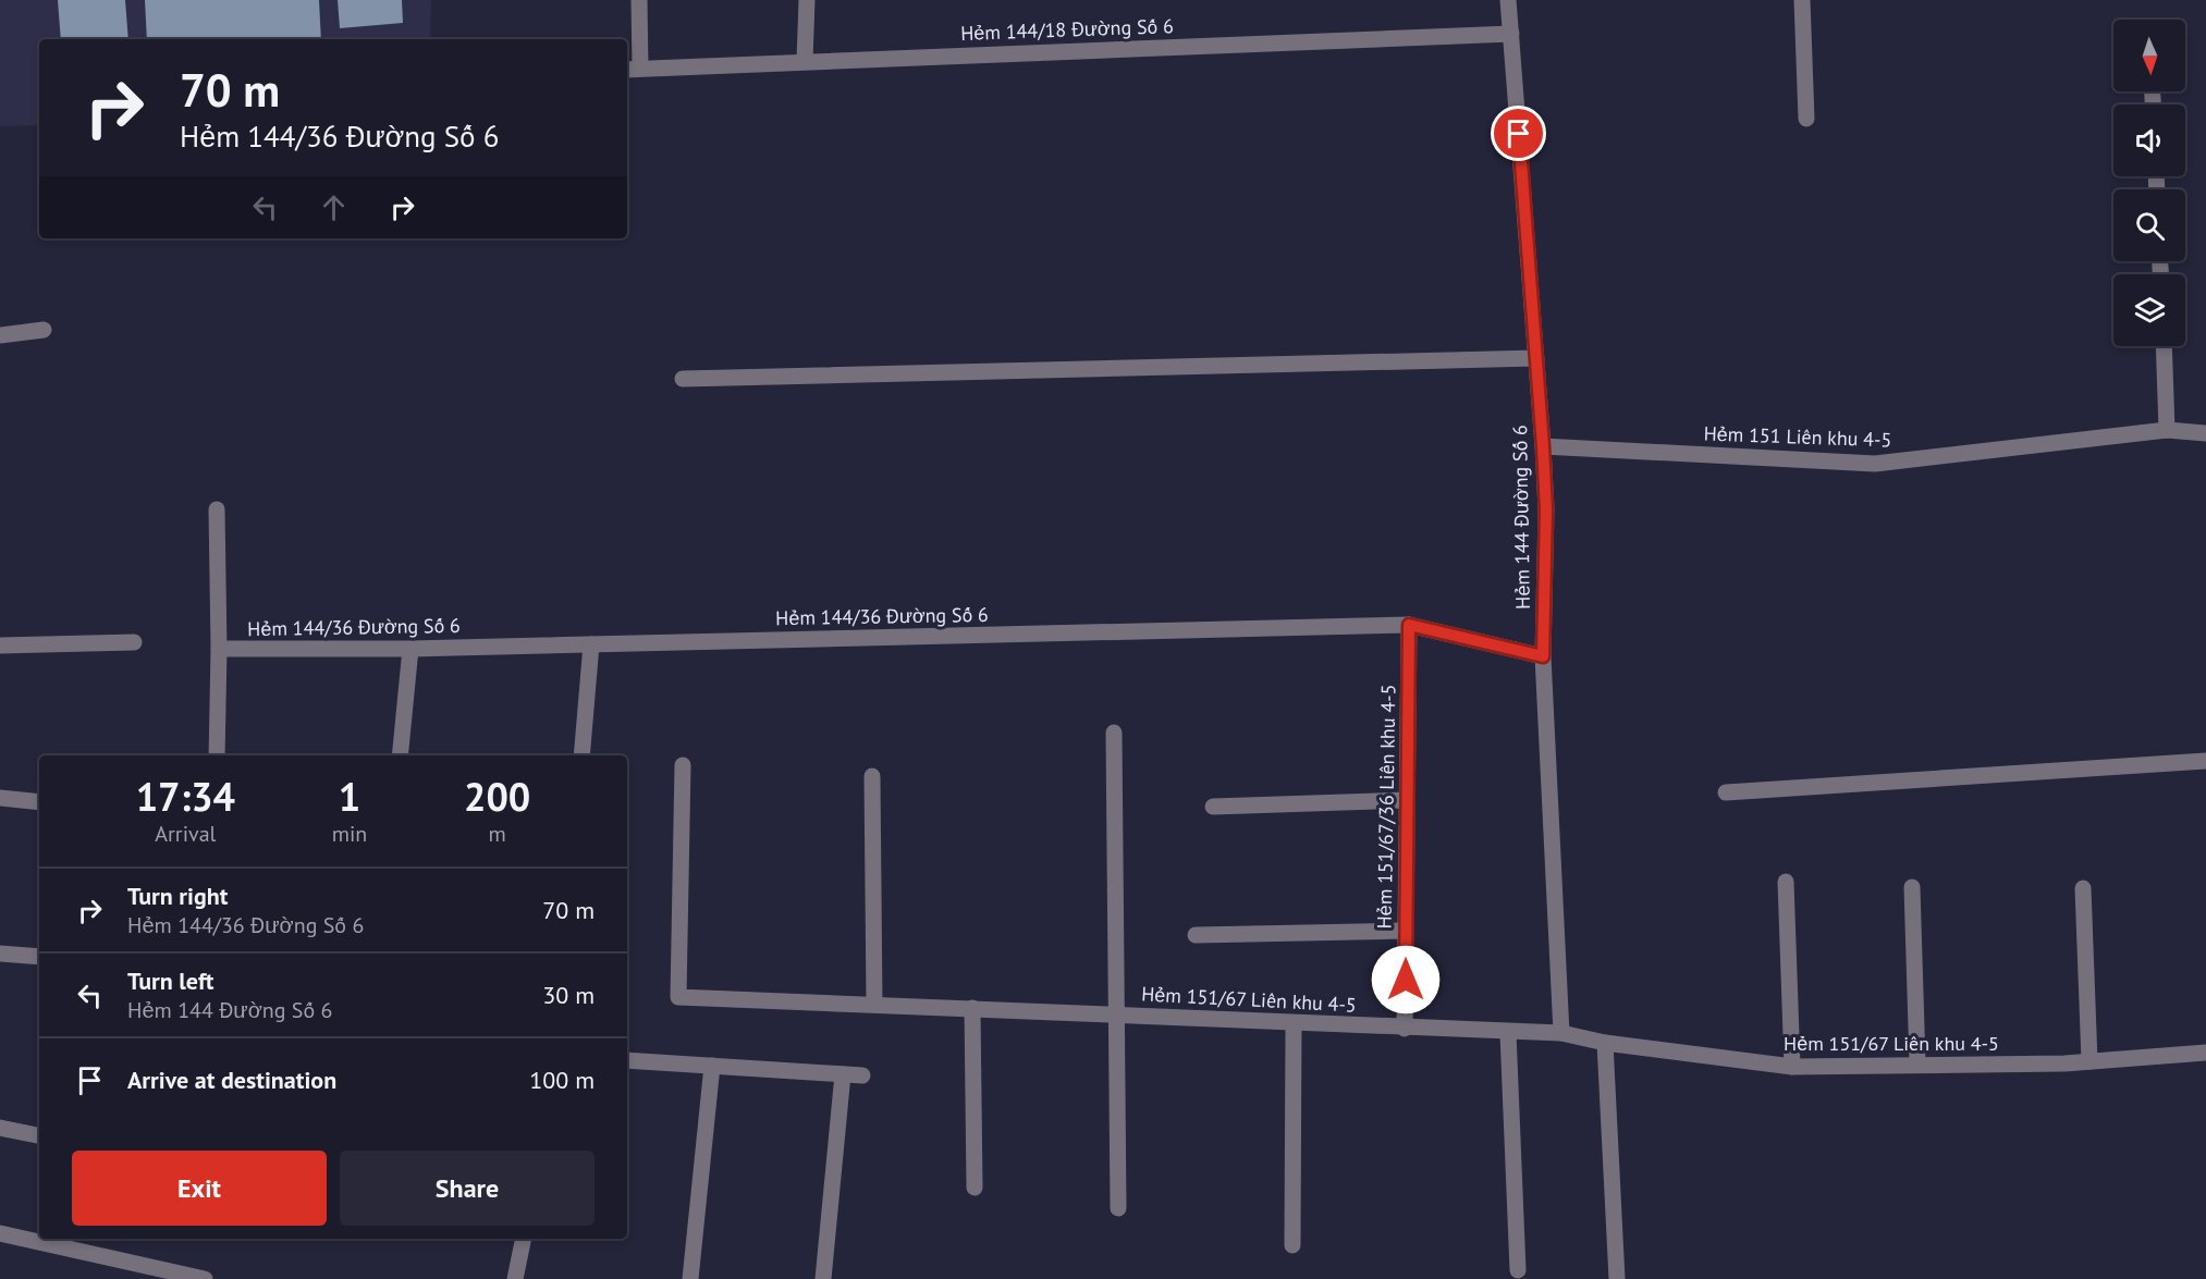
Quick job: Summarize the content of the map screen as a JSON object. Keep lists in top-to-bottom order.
{
  "streets": {
    "street": [
      "Hẻm 144/18 Đường Số 6",
      "Hẻm 151 Liên khu 4-5",
      "Hẻm 144 Đường Số 6",
      "Hẻm 144/36 Đường Số 6",
      "Hẻm 151/67/36 Liên khu 4-5",
      "Hẻm 151/67 Liên khu 4-5"
    ]
  },
  "crossings": [
    ["Hẻm 144/18 Đường Số 6", "Hẻm 144 Đường Số 6"],
    ["Hẻm 151 Liên khu 4-5", "Hẻm 144 Đường Số 6"],
    ["Hẻm 144 Đường Số 6", "Hẻm 144/36 Đường Số 6"],
    ["Hẻm 144 Đường Số 6", "Hẻm 151/67 Liên khu 4-5"],
    ["Hẻm 144/36 Đường Số 6", "Hẻm 151/67/36 Liên khu 4-5"],
    ["Hẻm 151/67/36 Liên khu 4-5", "Hẻm 151/67 Liên khu 4-5"]
  ],
  "north": "bottom",
  "page": {
    "turn": ["70 m", "Hẻm 144/36 Đường Số 6"],
    "eta": [
      "17:34",
      "Arrival",
      "1",
      "min",
      "200",
      "m"
    ],
    "list": [
      {
        "name": "Turn right",
        "note": "Hẻm 144/36 Đường Số 6",
        "value": "70 m"
      },
      {
        "name": "Turn left",
        "note": "Hẻm 144 Đường Số 6",
        "value": "30 m"
      },
      {
        "name": "Arrive at destination",
        "value": "100 m"
      }
    ],
    "buttons": ["Exit", "Share"]
  }
}
